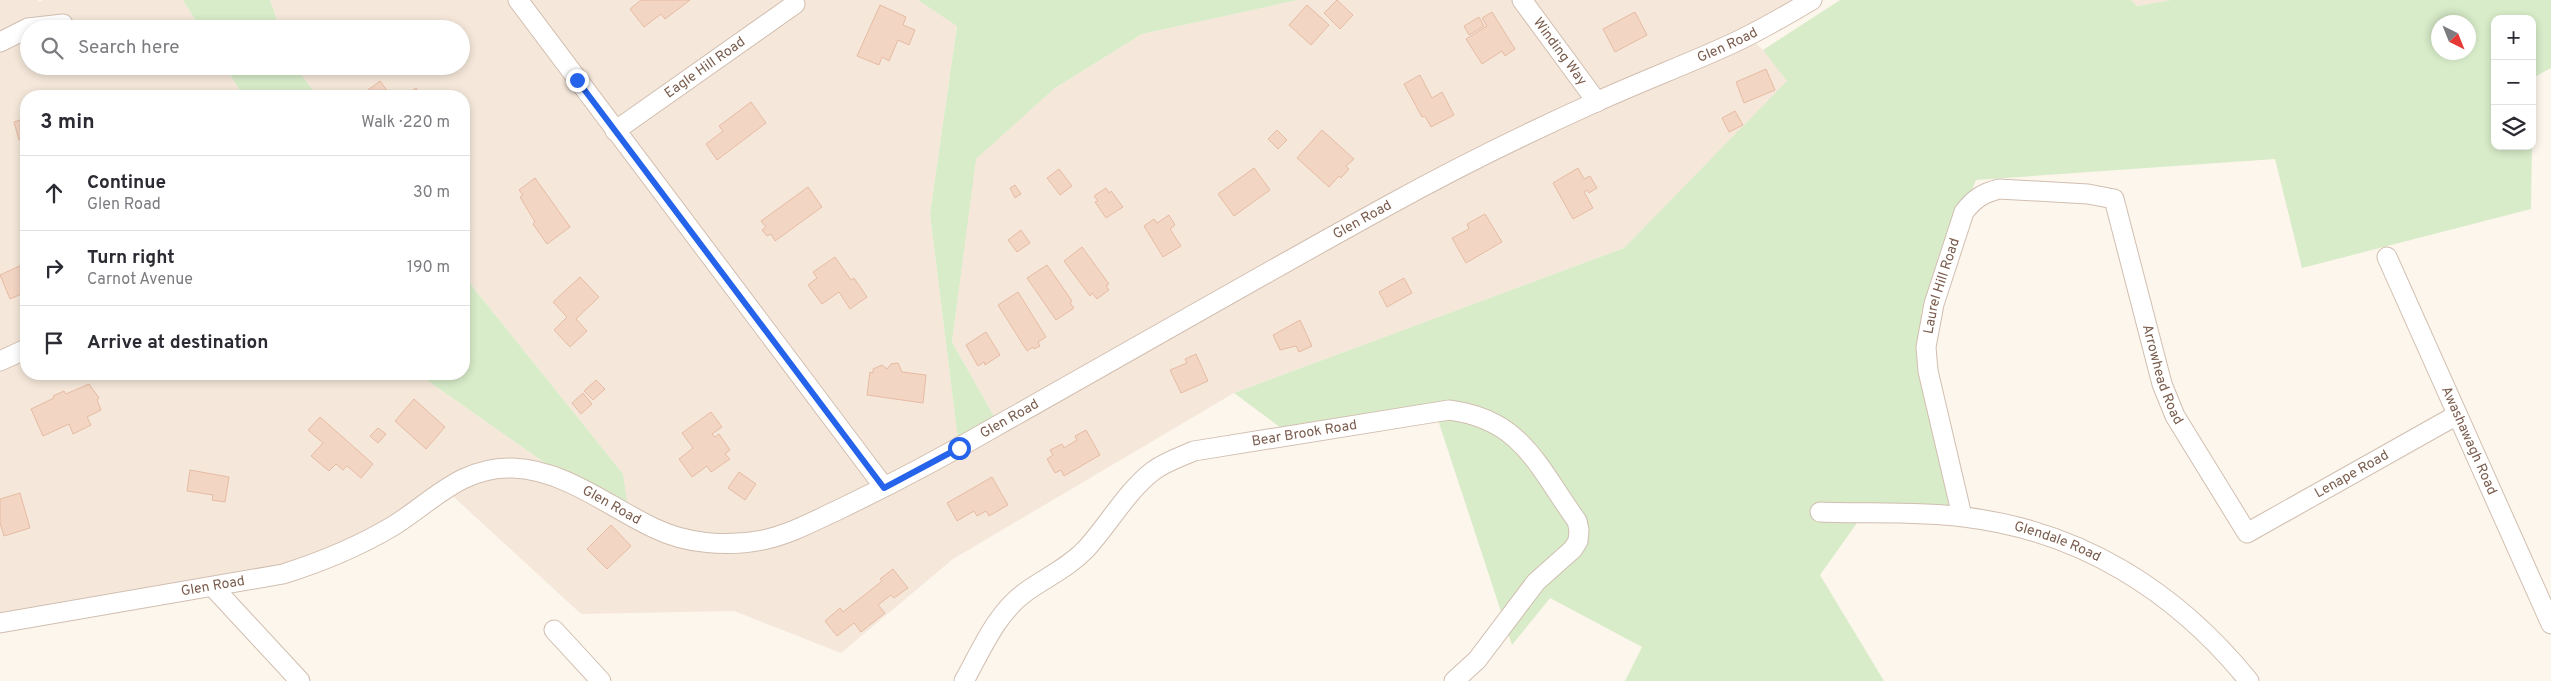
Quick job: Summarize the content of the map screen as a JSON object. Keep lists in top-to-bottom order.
{
  "streets": {
    "street": [
      "Glen Road",
      "Winding Way",
      "Eagle Hill Road",
      "Laurel Hill Road",
      "Arrowhead Road",
      "Bear Brook Road",
      "Awashawagh Road",
      "Lenape Road",
      "Glendale Road"
    ]
  },
  "crossings": [
    ["Glen Road", "Winding Way"],
    ["Laurel Hill Road", "Arrowhead Road"],
    ["Laurel Hill Road", "Glendale Road"],
    ["Arrowhead Road", "Lenape Road"],
    ["Awashawagh Road", "Lenape Road"]
  ],
  "north": "bottom right",
  "page": {
    "map_buttons": ["+", "−"],
    "search": "Search here",
    "heading": ["3 min", "Walk · 220 m"],
    "list": [
      ["Continue", "Glen Road", "30 m"],
      ["Turn right", "Carnot Avenue", "190 m"],
      "Arrive at destination"
    ]
  }
}
